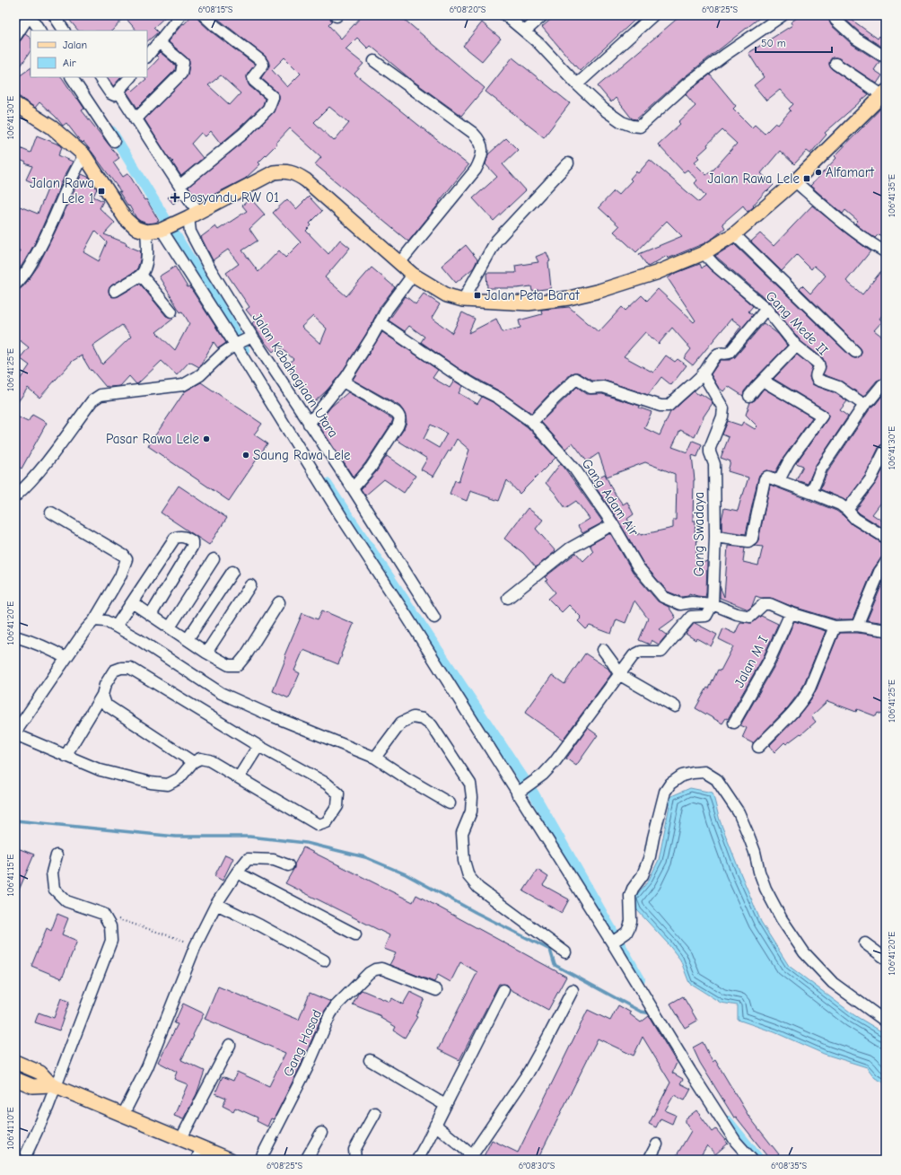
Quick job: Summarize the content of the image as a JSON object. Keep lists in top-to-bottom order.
{
  "streets": {
    "street": [
      "Gang Mede II",
      "Jalan Kebahagiaan Utara",
      "Gang Adam Air",
      "Gang Swadaya",
      "Jalan M I",
      "Gang Hasad"
    ]
  },
  "crossings": [
    ["Gang Adam Air", "Gang Swadaya"],
    ["Gang Adam Air", "Jalan M I"]
  ],
  "places": {
    "other": ["Alfamart", "Pasar Rawa Lele", "Saung Rawa Lele"],
    "transit": ["Jalan Rawa Lele", "Jalan Rawa Lele 1", "Jalan Peta Barat"],
    "health": ["Posyandu RW 01"]
  },
  "legend": ["Jalan", "Air"],
  "scale_bar": "50 m",
  "coordinates": [
    "6°08'15\"S",
    "6°08'20\"S",
    "6°08'25\"S",
    "106°41'30\"E",
    "106°41'35\"E",
    "106°41'25\"E",
    "106°41'20\"E",
    "106°41'15\"E",
    "106°41'10\"E",
    "6°08'30\"S",
    "6°08'35\"S"
  ]
}
